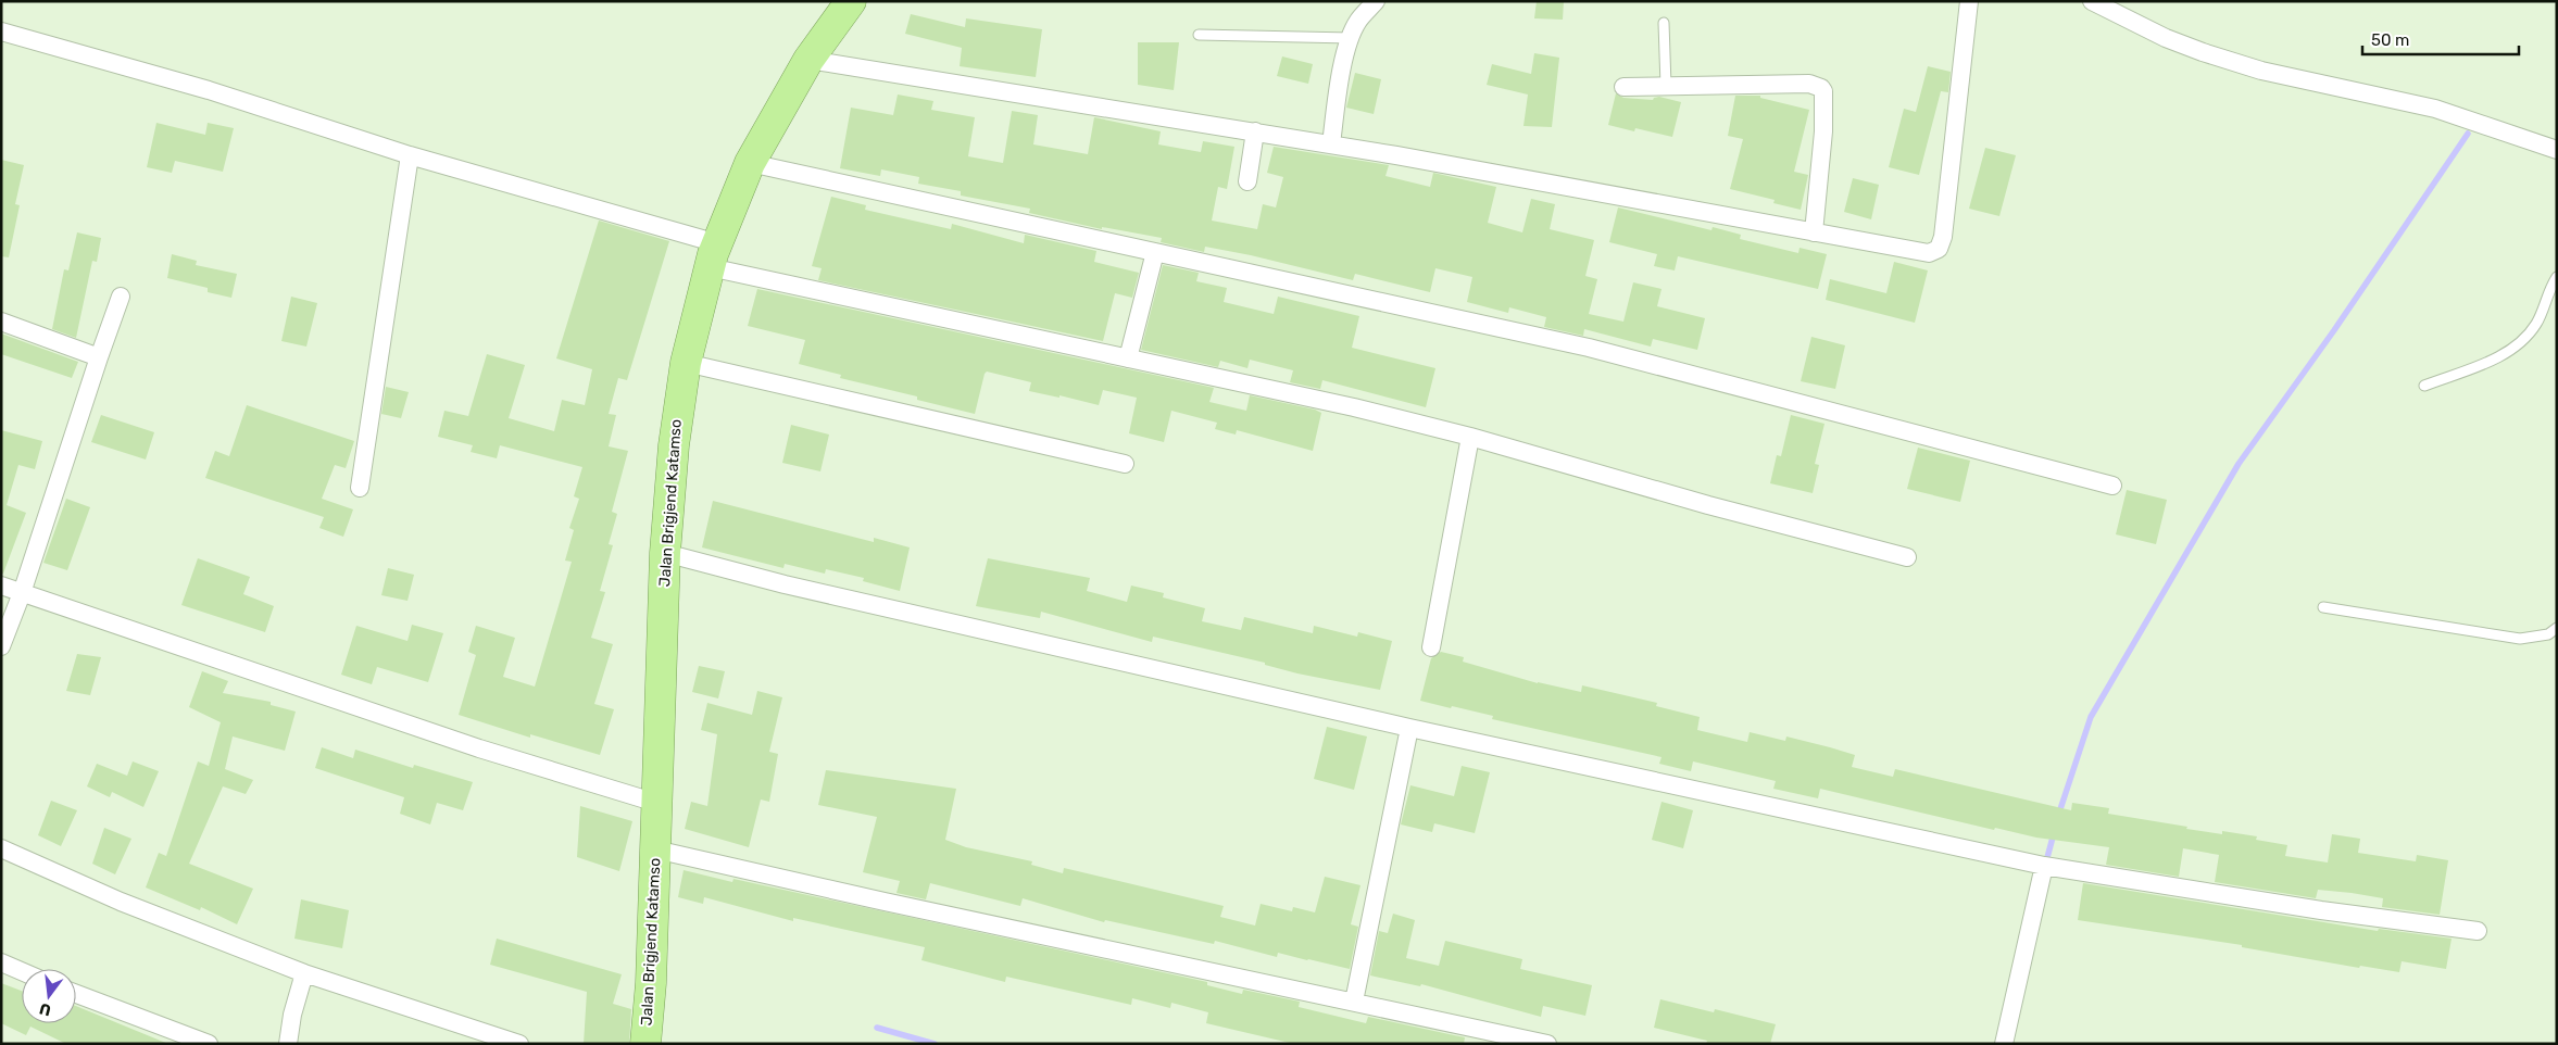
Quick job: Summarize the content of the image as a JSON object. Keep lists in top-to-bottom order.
{
  "streets": {
    "highway": ["Jalan Brigjend Katamso"]
  },
  "scale_bar": "50 m",
  "north": "bottom"
}
